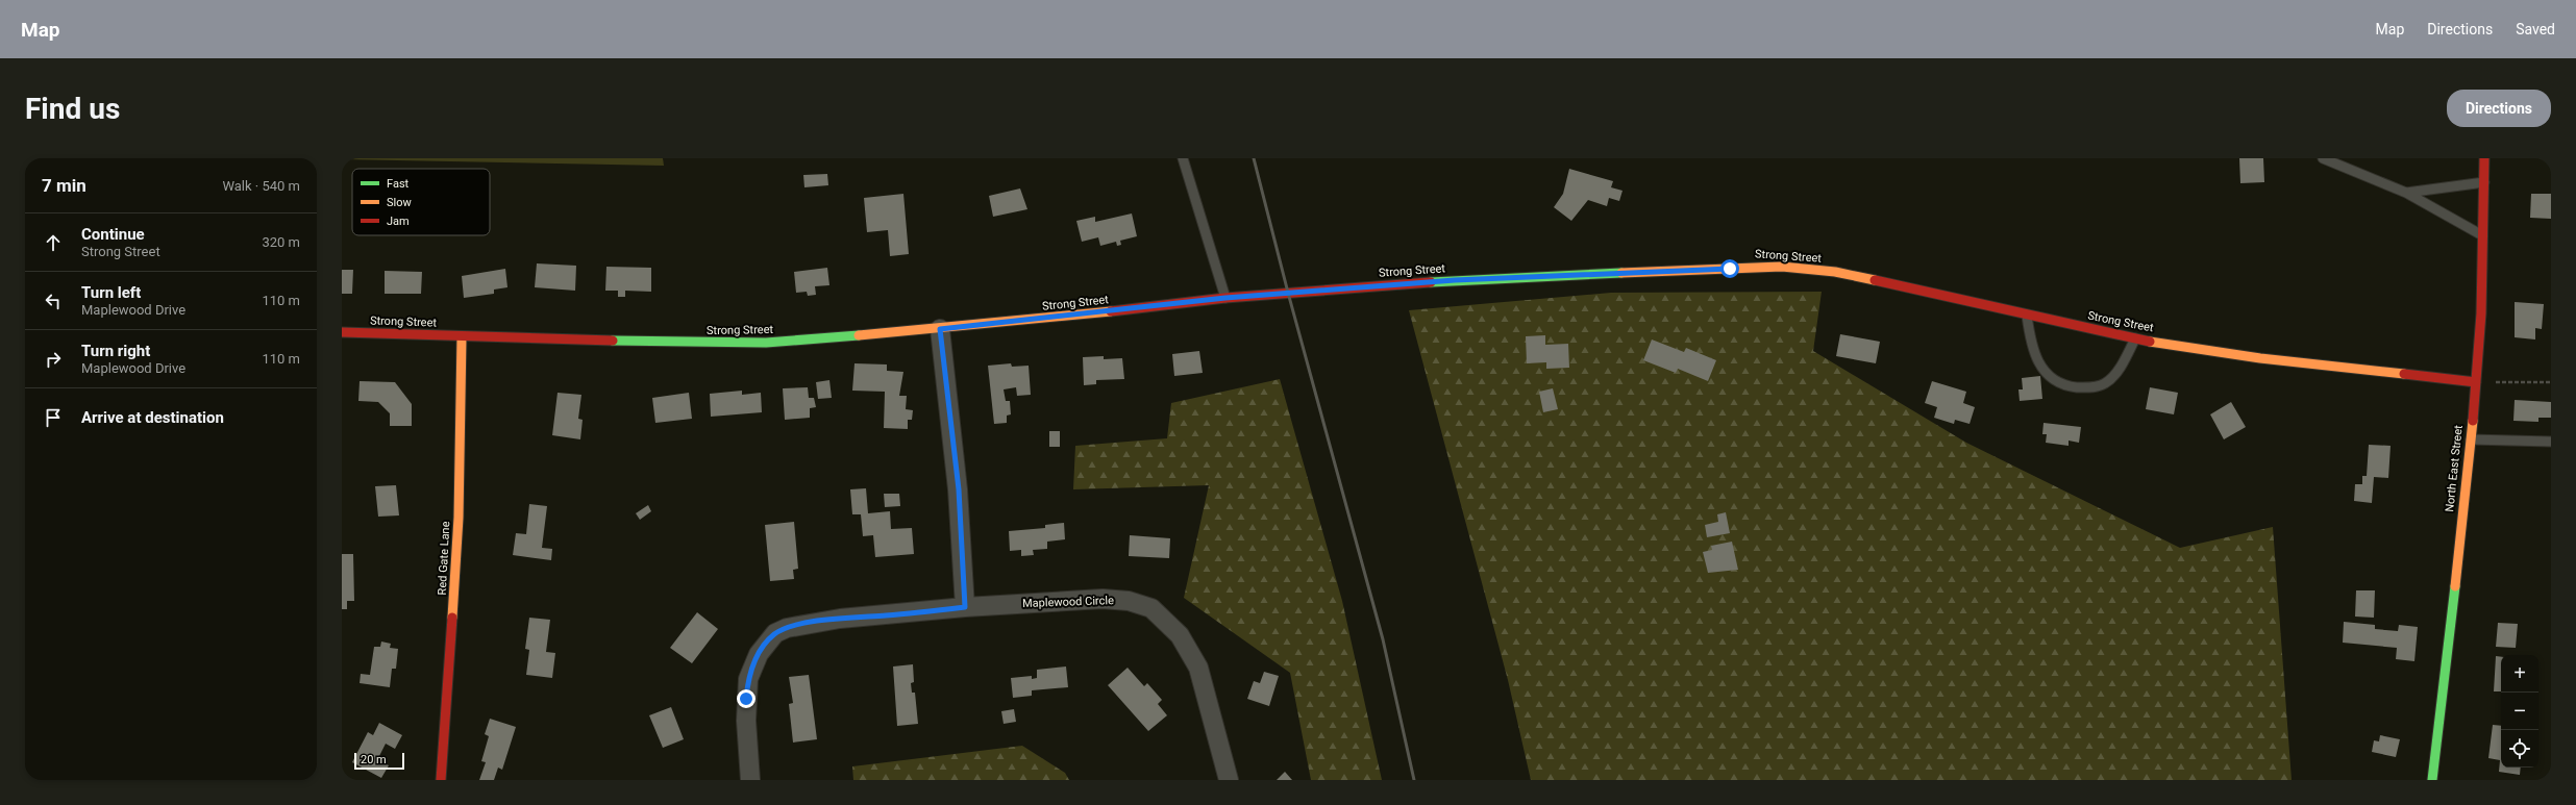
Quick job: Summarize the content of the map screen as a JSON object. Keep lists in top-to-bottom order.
{
  "streets": {
    "main road": ["Strong Street", "North East Street", "Red Gate Lane"],
    "street": ["Maplewood Circle"]
  },
  "crossings": [
    ["Strong Street", "North East Street"],
    ["Strong Street", "Red Gate Lane"]
  ],
  "legend": ["Fast", "Slow", "Jam"],
  "scale_bar": "20 m",
  "page": {
    "header": "Map",
    "nav": ["Map", "Directions", "Saved"],
    "buttons": "Directions",
    "title": "Find us",
    "heading": ["7 min", "Walk · 540 m"],
    "list": [
      ["Continue", "Strong Street", "320 m"],
      ["Turn left", "Maplewood Drive", "110 m"],
      ["Turn right", "Maplewood Drive", "110 m"],
      "Arrive at destination"
    ],
    "map_buttons": ["+", "−"],
    "scale": "20 m"
  }
}
